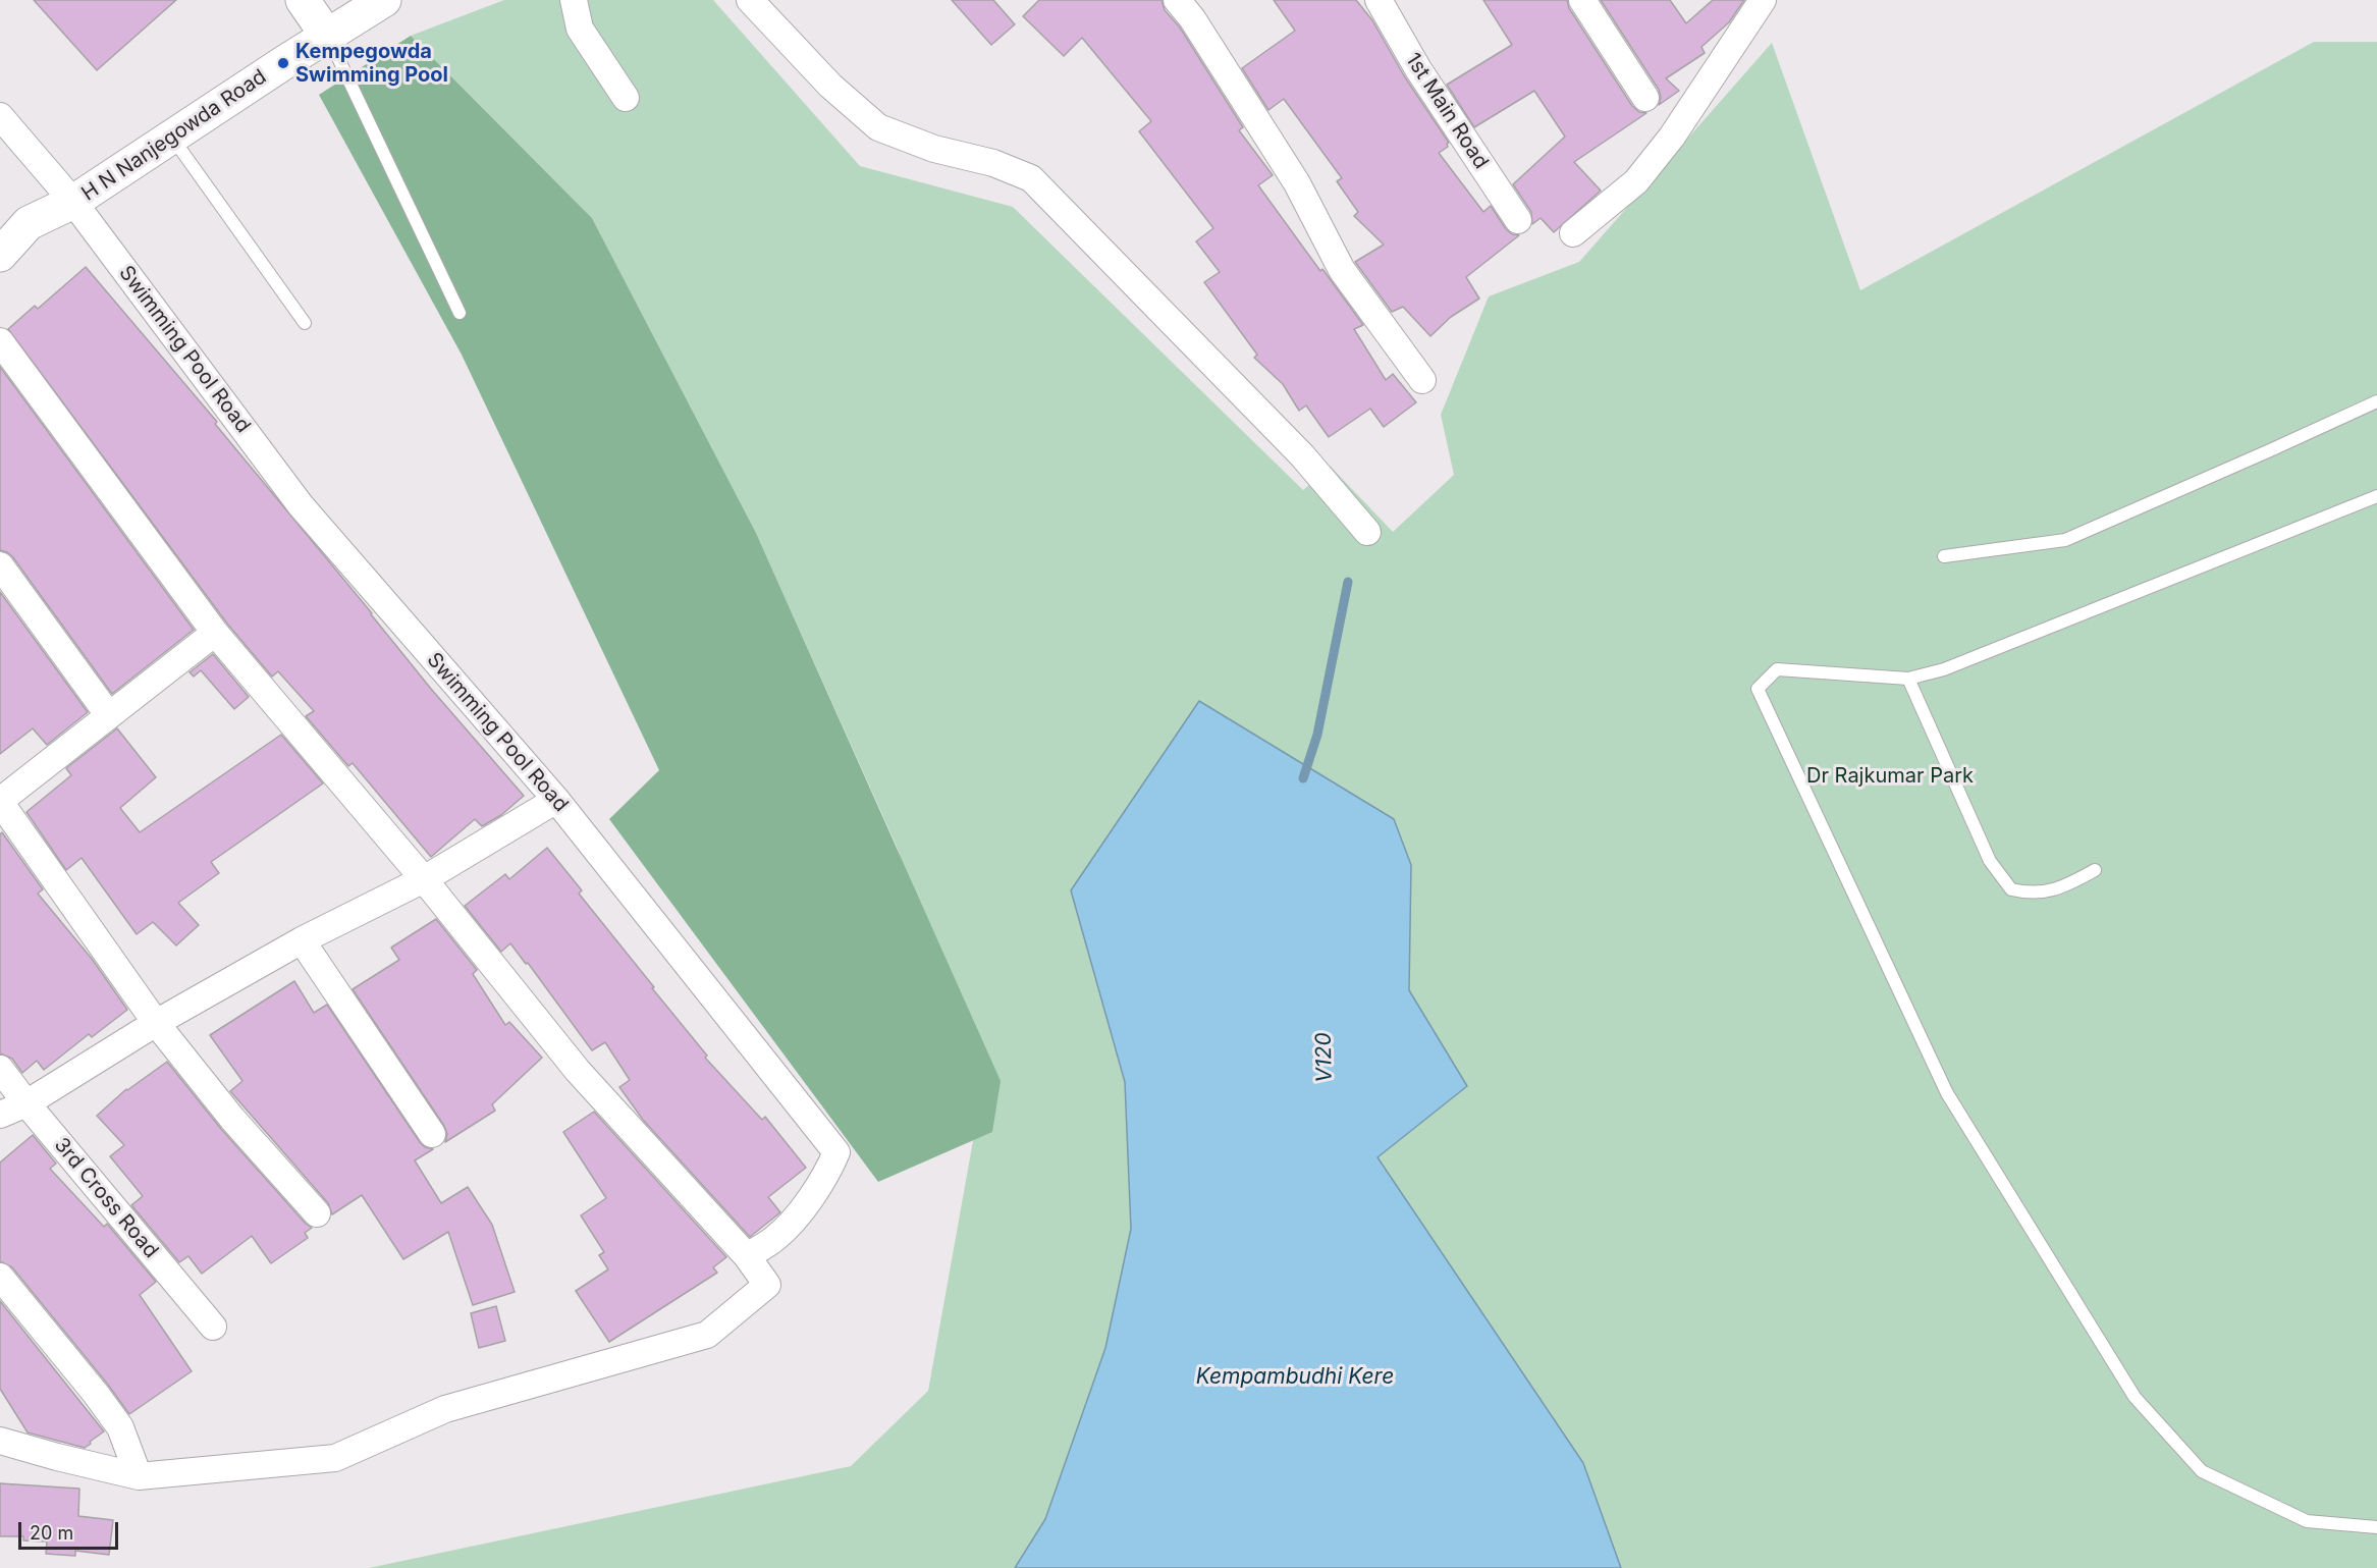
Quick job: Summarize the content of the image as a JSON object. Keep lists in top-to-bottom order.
{
  "streets": {
    "street": [
      "1st Main Road",
      "H N Nanjegowda Road",
      "Swimming Pool Road",
      "3rd Cross Road"
    ]
  },
  "crossings": [
    ["H N Nanjegowda Road", "Swimming Pool Road"]
  ],
  "water": ["V120", "Kempambudhi Kere"],
  "parks": ["Dr Rajkumar Park"],
  "places": ["Kempegowda Swimming Pool"],
  "scale_bar": "20 m"
}
